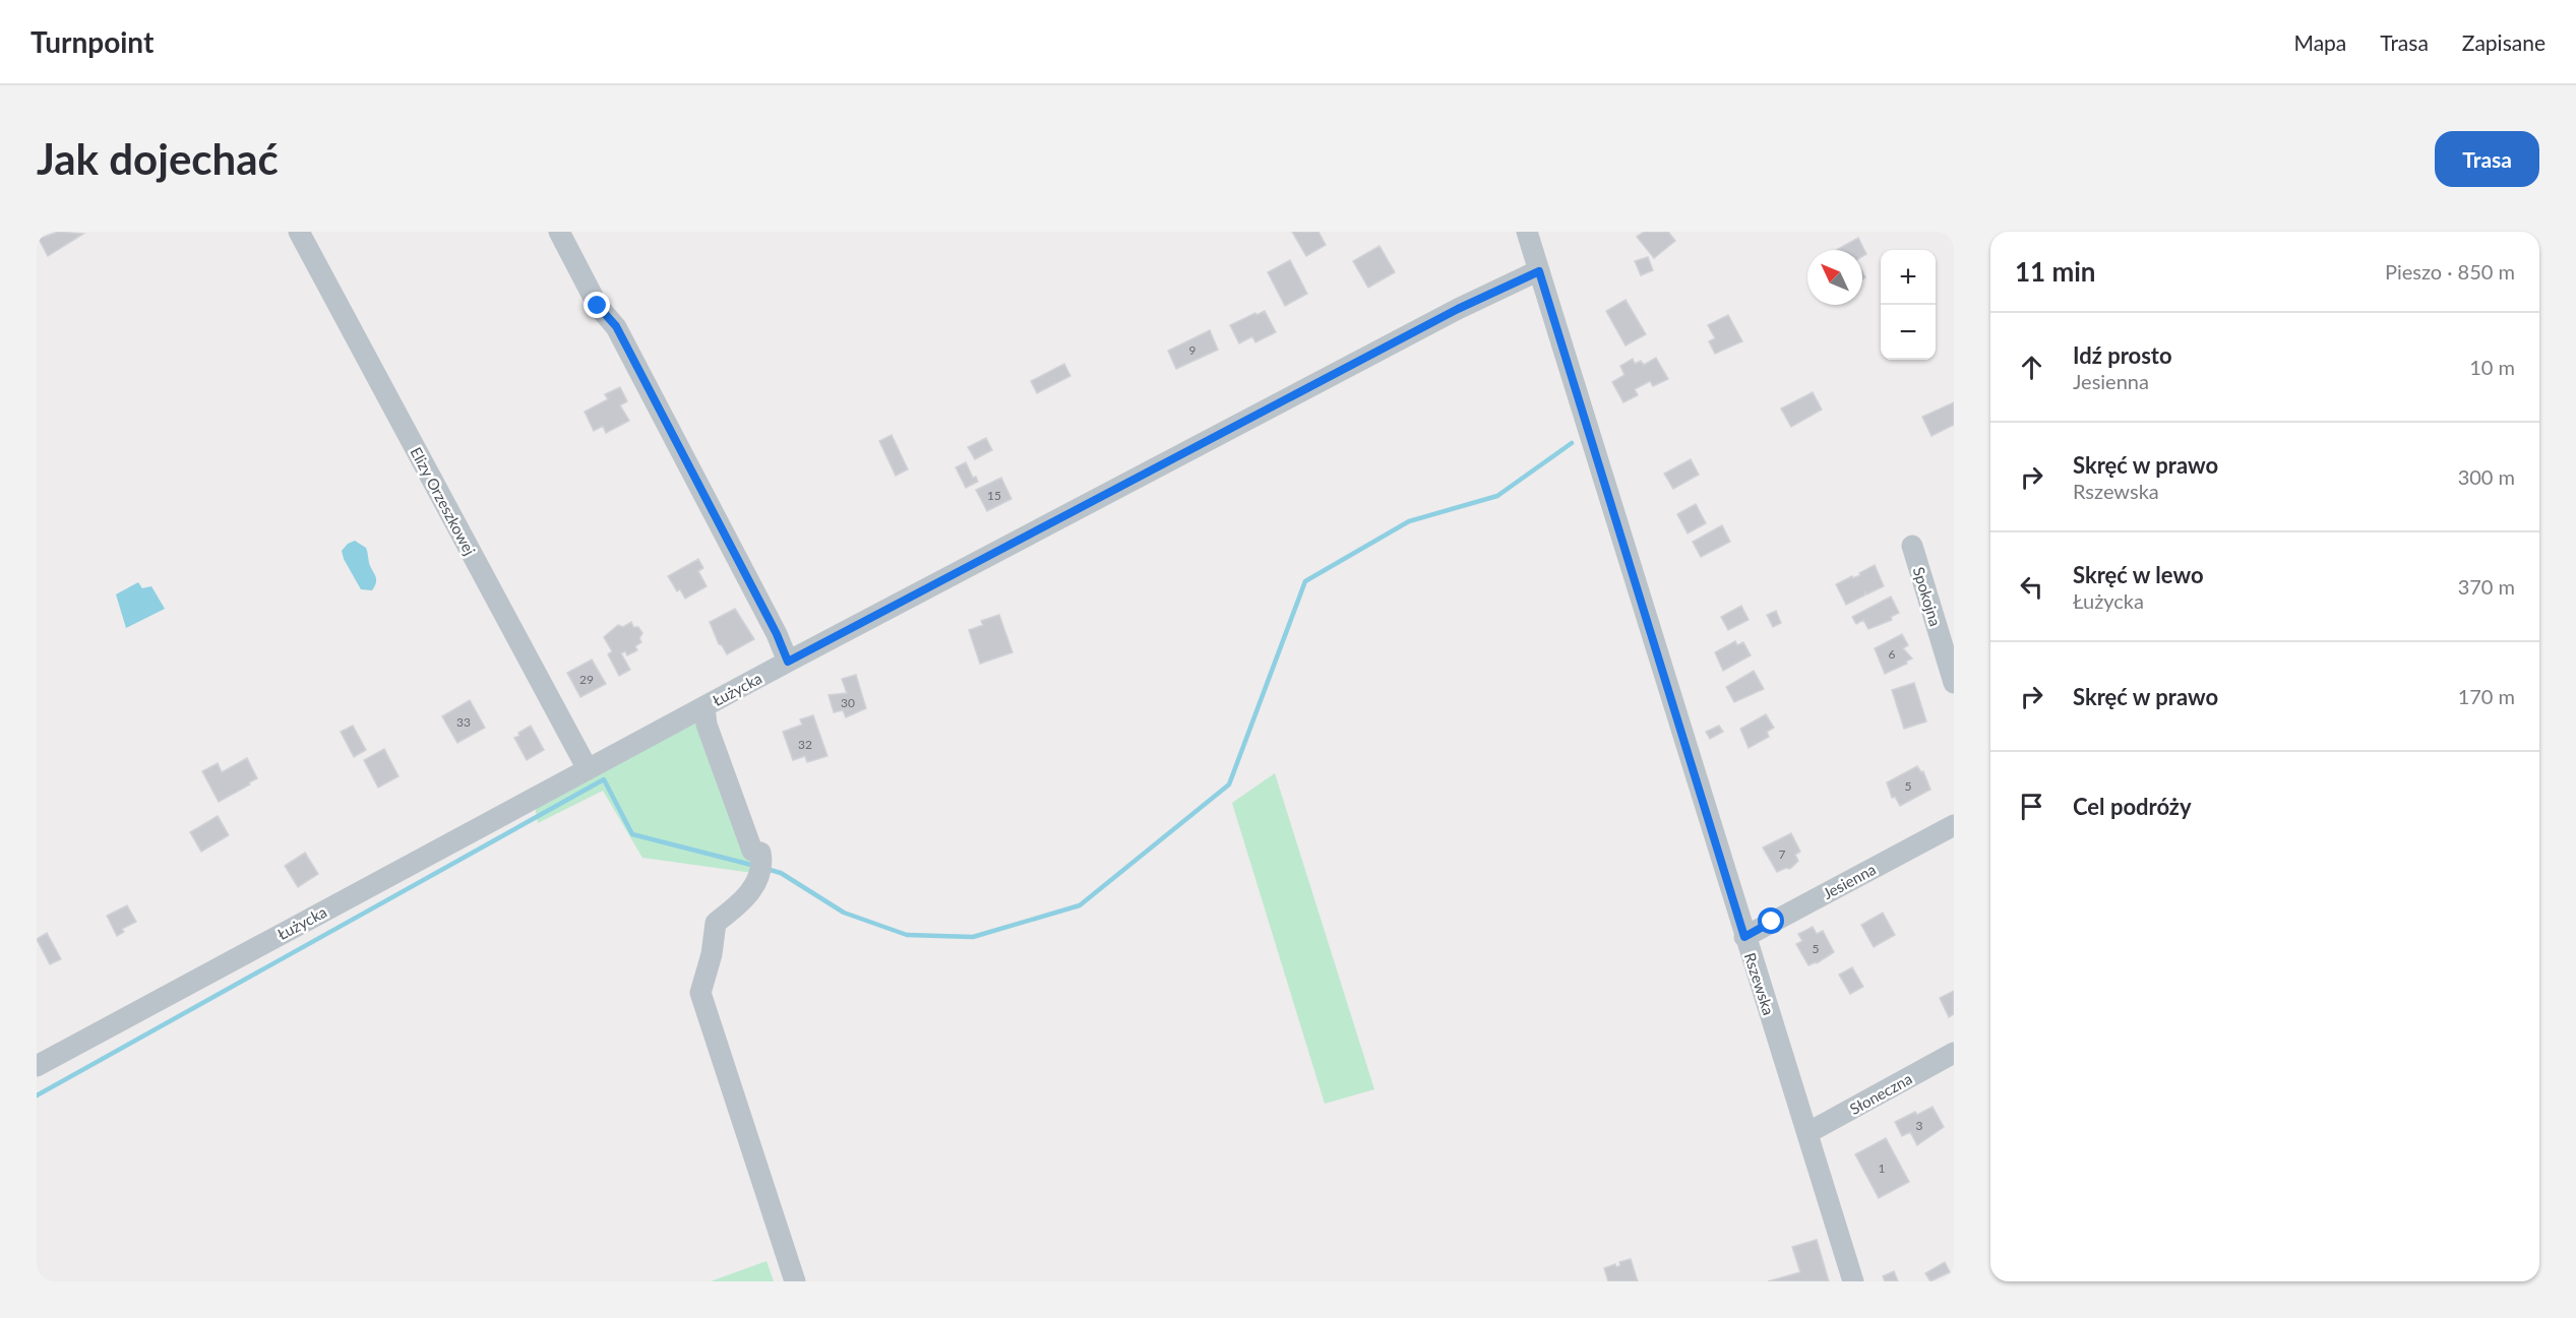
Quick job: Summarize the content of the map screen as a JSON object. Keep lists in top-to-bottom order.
{
  "streets": {
    "street": [
      "Elizy Orzeszkowej",
      "Spokojna",
      "Łużycka",
      "Jesienna",
      "Rszewska",
      "Słoneczna"
    ]
  },
  "crossings": [
    ["Elizy Orzeszkowej", "Łużycka"],
    ["Łużycka", "Rszewska"],
    ["Jesienna", "Rszewska"],
    ["Rszewska", "Słoneczna"]
  ],
  "house_numbers": [
    "9",
    "15",
    "6",
    "29",
    "30",
    "33",
    "32",
    "5",
    "7",
    "5",
    "3",
    "1"
  ],
  "north": "top left",
  "page": {
    "header": "Turnpoint",
    "nav": ["Mapa", "Trasa", "Zapisane"],
    "buttons": "Trasa",
    "title": "Jak dojechać",
    "heading": ["11 min", "Pieszo · 850 m"],
    "map_buttons": ["+", "−"],
    "list": [
      ["Idź prosto", "Jesienna", "10 m"],
      ["Skręć w prawo", "Rszewska", "300 m"],
      ["Skręć w lewo", "Łużycka", "370 m"],
      ["Skręć w prawo", "170 m"],
      "Cel podróży"
    ]
  }
}
